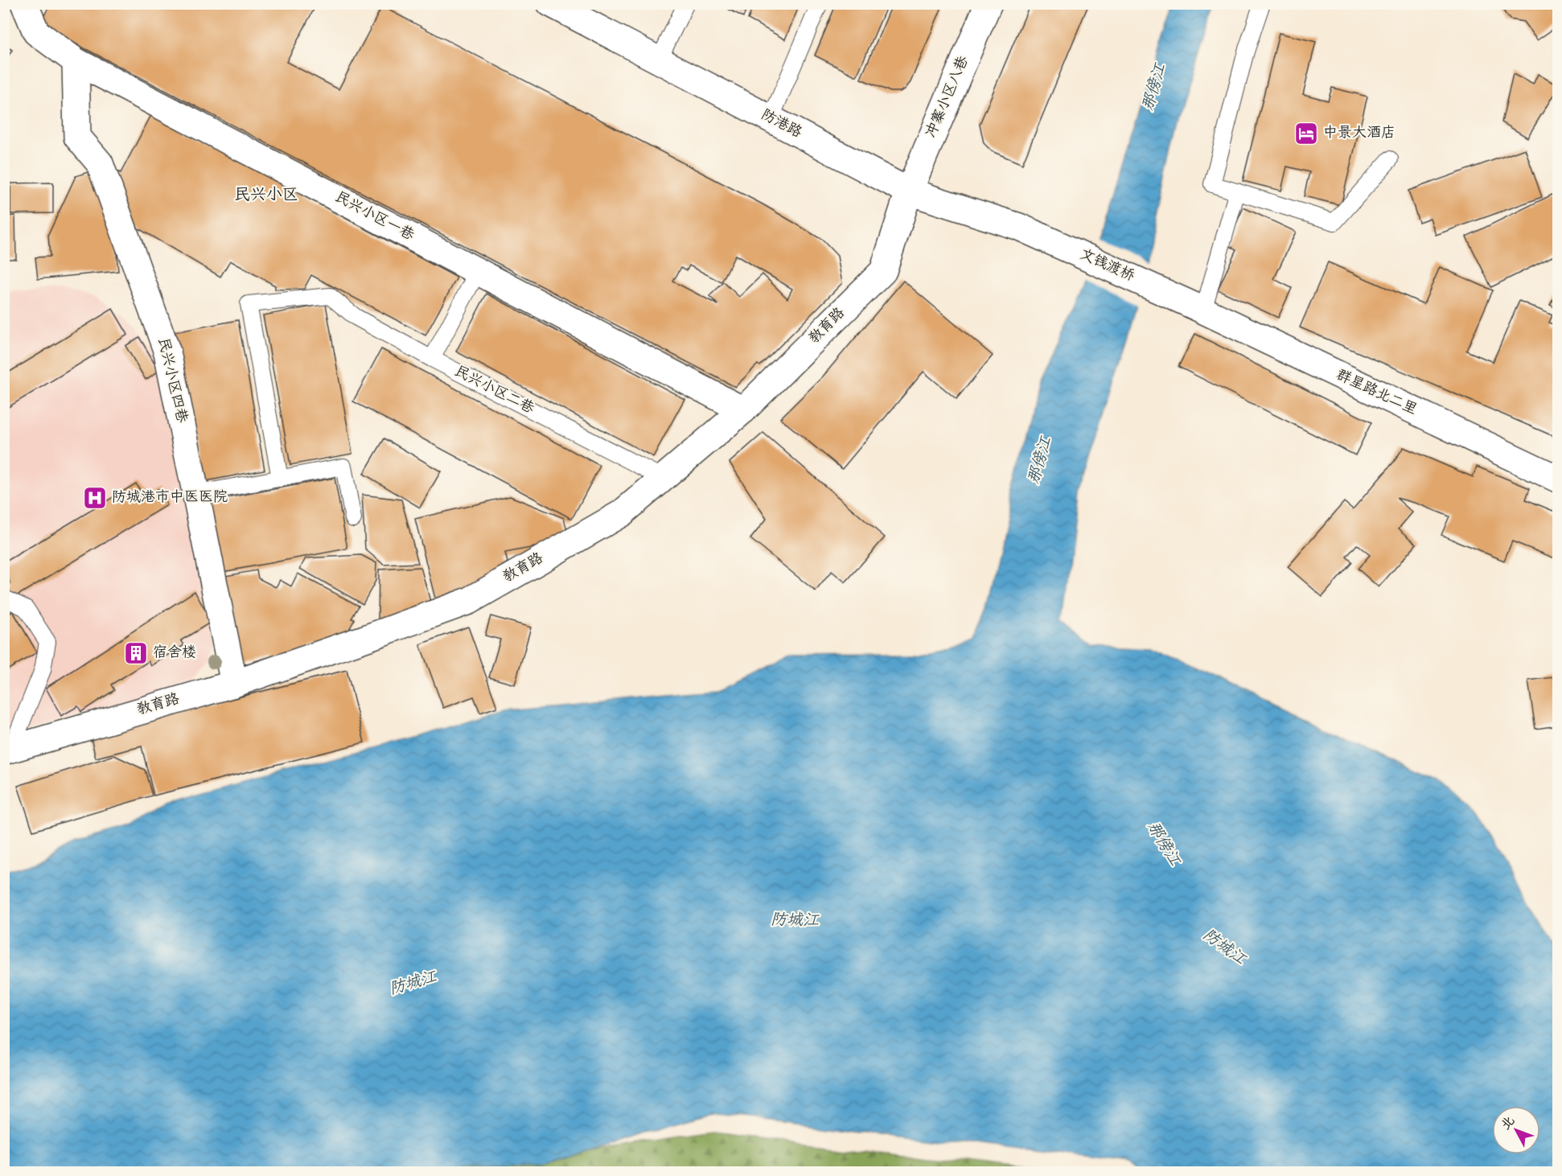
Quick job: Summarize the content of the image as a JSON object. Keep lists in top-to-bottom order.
{
  "streets": {
    "street": [
      "冲寨小区八巷",
      "防港路",
      "民兴小区一巷",
      "文钱渡桥",
      "教育路",
      "民兴小区四巷",
      "群星路北二里"
    ],
    "lane": ["民兴小区二巷"]
  },
  "crossings": [
    ["冲寨小区八巷", "防港路"],
    ["冲寨小区八巷", "教育路"],
    ["防港路", "文钱渡桥"],
    ["防港路", "教育路"],
    ["民兴小区一巷", "教育路"],
    ["民兴小区一巷", "民兴小区四巷"],
    ["文钱渡桥", "群星路北二里"],
    ["教育路", "民兴小区四巷"],
    ["教育路", "民兴小区二巷"]
  ],
  "districts": ["民兴小区"],
  "water": ["那傍江", "防城江"],
  "places": {
    "hotel": ["中景大酒店"],
    "hospital": ["防城港市中医医院"],
    "building": ["宿舍楼"]
  },
  "north": "top left"
}
